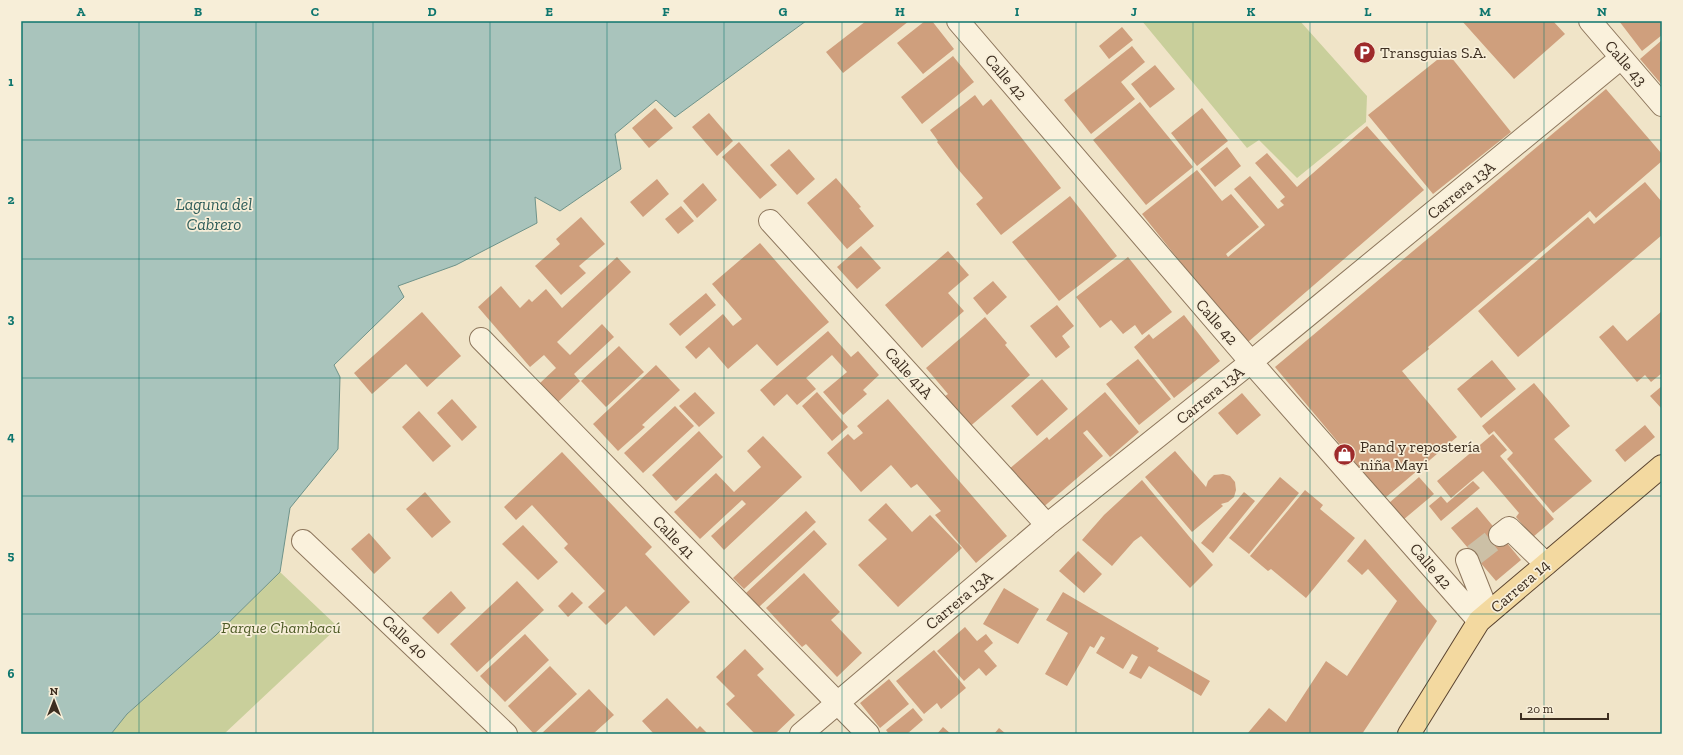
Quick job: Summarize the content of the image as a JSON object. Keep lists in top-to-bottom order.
{
  "streets": {
    "main road": ["Carrera 14"],
    "street": [
      "Calle 43",
      "Calle 42",
      "Carrera 13A",
      "Calle 41A",
      "Calle 41",
      "Calle 40"
    ]
  },
  "crossings": [
    ["Calle 43", "Carrera 13A"],
    ["Calle 42", "Carrera 13A"],
    ["Calle 42", "Carrera 14"],
    ["Carrera 13A", "Calle 41A"],
    ["Carrera 13A", "Calle 41"]
  ],
  "water": ["Laguna del Cabrero"],
  "parks": ["Parque Chambacú"],
  "places": {
    "parking": ["Transguias S.A."],
    "shop": ["Pand y repostería niña Mayi"]
  },
  "scale_bar": "20 m",
  "north": "top",
  "grid": {
    "columns": [
      "A",
      "B",
      "C",
      "D",
      "E",
      "F",
      "G",
      "H",
      "I",
      "J",
      "K",
      "L",
      "M",
      "N"
    ],
    "rows": [
      "1",
      "2",
      "3",
      "4",
      "5",
      "6"
    ]
  }
}
